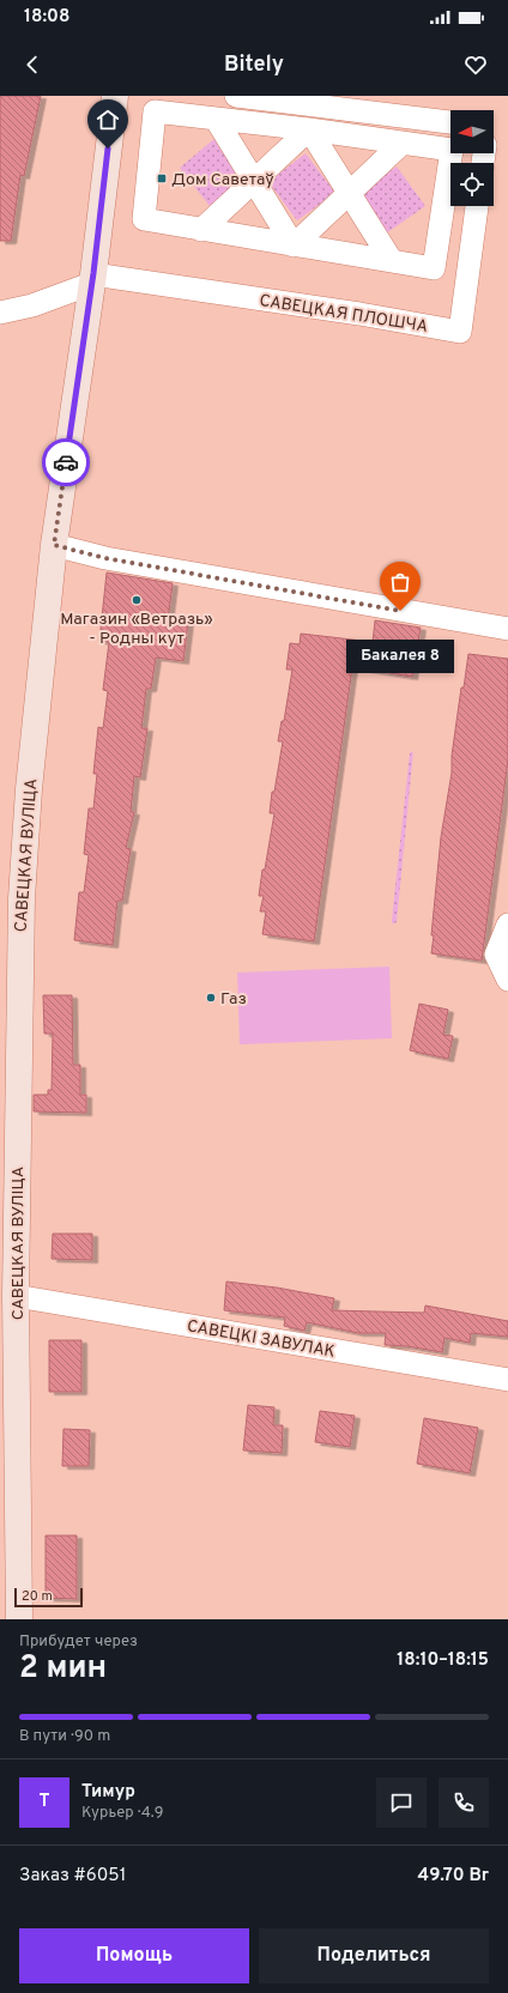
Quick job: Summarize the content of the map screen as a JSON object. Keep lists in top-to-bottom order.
{
  "streets": {
    "street": ["САВЕЦКАЯ ПЛОШЧА", "САВЕЦКАЯ ВУЛІЦА", "САВЕЦКІ ЗАВУЛАК"]
  },
  "crossings": [
    ["САВЕЦКАЯ ПЛОШЧА", "САВЕЦКАЯ ВУЛІЦА"],
    ["САВЕЦКАЯ ВУЛІЦА", "САВЕЦКІ ЗАВУЛАК"]
  ],
  "places": {
    "transit": ["Дом Саветаў"],
    "other": ["Магазин «Ветразь» - Родны кут", "Бакалея 8", "Газ"]
  },
  "scale_bar": "20 m",
  "north": "left",
  "page": {
    "status": "18:08",
    "header": "Bitely",
    "bubble": "Бакалея 8",
    "scale": "20 m",
    "heading": ["2 мин", "Прибудет через", "18:10–18:15"],
    "panel": [
      "Тимур",
      "Курьер · 4.9",
      "Заказ #6051",
      "49.70 Br"
    ],
    "bar": "В пути · 90 m",
    "round": "Т",
    "buttons": ["Помощь", "Поделиться"]
  }
}
